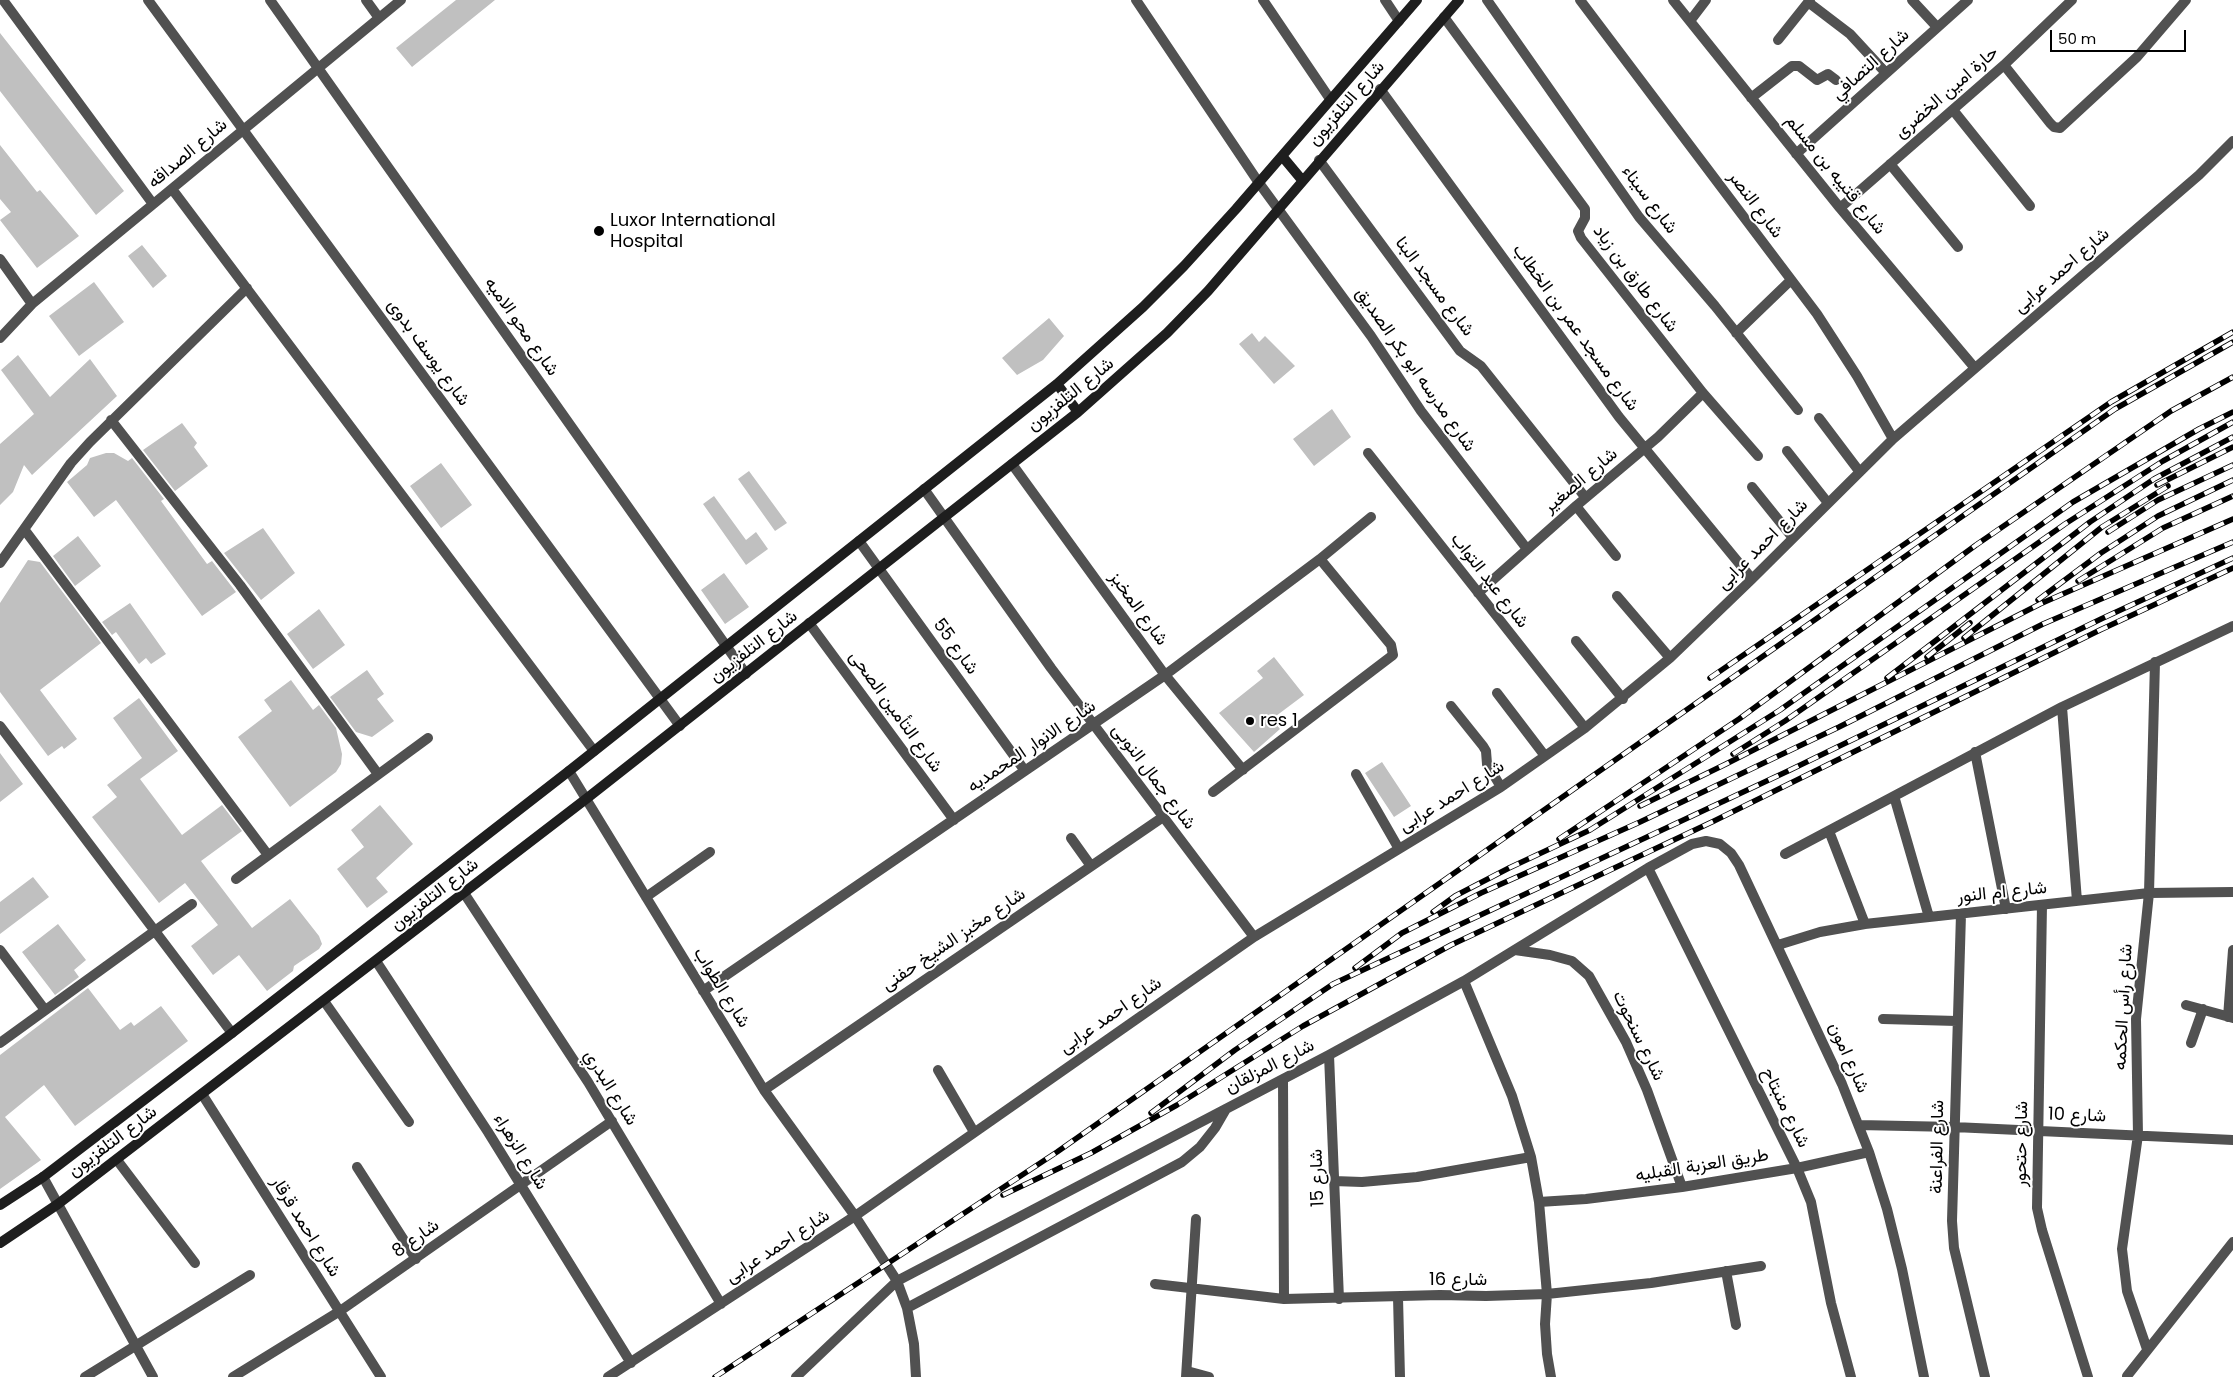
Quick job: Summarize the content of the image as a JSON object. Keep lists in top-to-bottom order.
{
  "streets": {
    "main road": ["شارع التلفزيون"],
    "street": [
      "شارع التصافي",
      "حارة امين الخضرى",
      "شارع الصداقه",
      "شارع قتيبه بن مسلم",
      "شارع سيناء",
      "شارع النصر",
      "شارع احمد عرابى",
      "شارع طارق بن زياد",
      "شارع مسجد البنا",
      "شارع محو الاميه",
      "شارع مسجد عمر بن الخطاب",
      "شارع يوسف بدوى",
      "شارع مدرسه ابو بكر الصديق",
      "شارع الصغير",
      "شارع عبد التواب",
      "شارع المخبز",
      "شارع 55",
      "شارع التأمين الصحى",
      "شارع الانوار المحمديه",
      "شارع جمال النوبى",
      "شارع ام النور",
      "شارع مخبز الشيخ حفنى",
      "شارع الطواب",
      "شارع رأس الحكمه",
      "شارع سنحوت",
      "شارع امون",
      "شارع المزلقان",
      "شارع البدري",
      "شارع منبتاح",
      "شارع 10",
      "شارع حتحور",
      "شارع الفراعنة",
      "شارع الزهراء",
      "طريق العزبة القبليه",
      "شارع 15",
      "شارع احمد قرقار",
      "شارع 8",
      "شارع 16"
    ]
  },
  "crossings": [
    ["شارع التصافي", "شارع قتيبه بن مسلم"],
    ["حارة امين الخضرى", "شارع قتيبه بن مسلم"],
    ["شارع التلفزيون", "شارع طارق بن زياد"],
    ["شارع التلفزيون", "شارع مسجد البنا"],
    ["شارع التلفزيون", "شارع محو الاميه"],
    ["شارع التلفزيون", "شارع مسجد عمر بن الخطاب"],
    ["شارع التلفزيون", "شارع يوسف بدوى"],
    ["شارع التلفزيون", "شارع مدرسه ابو بكر الصديق"],
    ["شارع التلفزيون", "شارع المخبز"],
    ["شارع التلفزيون", "شارع 55"],
    ["شارع التلفزيون", "شارع التأمين الصحى"],
    ["شارع التلفزيون", "شارع جمال النوبى"],
    ["شارع التلفزيون", "شارع الطواب"],
    ["شارع التلفزيون", "شارع البدري"],
    ["شارع التلفزيون", "شارع الزهراء"],
    ["شارع التلفزيون", "شارع احمد قرقار"],
    ["شارع الصداقه", "شارع محو الاميه"],
    ["شارع الصداقه", "شارع يوسف بدوى"],
    ["شارع قتيبه بن مسلم", "شارع احمد عرابى"],
    ["شارع النصر", "شارع احمد عرابى"],
    ["شارع احمد عرابى", "شارع مسجد عمر بن الخطاب"],
    ["شارع احمد عرابى", "شارع عبد التواب"],
    ["شارع احمد عرابى", "شارع جمال النوبى"],
    ["شارع احمد عرابى", "شارع الطواب"],
    ["شارع احمد عرابى", "شارع البدري"],
    ["شارع احمد عرابى", "شارع الزهراء"],
    ["شارع طارق بن زياد", "شارع الصغير"],
    ["شارع مسجد البنا", "شارع الصغير"],
    ["شارع مسجد عمر بن الخطاب", "شارع الصغير"],
    ["شارع مدرسه ابو بكر الصديق", "شارع الصغير"],
    ["شارع الصغير", "شارع عبد التواب"],
    ["شارع المخبز", "شارع الانوار المحمديه"],
    ["شارع 55", "شارع الانوار المحمديه"],
    ["شارع التأمين الصحى", "شارع الانوار المحمديه"],
    ["شارع الانوار المحمديه", "شارع جمال النوبى"],
    ["شارع الانوار المحمديه", "شارع الطواب"],
    ["شارع جمال النوبى", "شارع مخبز الشيخ حفنى"],
    ["شارع ام النور", "شارع رأس الحكمه"],
    ["شارع ام النور", "شارع امون"],
    ["شارع ام النور", "شارع حتحور"],
    ["شارع ام النور", "شارع الفراعنة"],
    ["شارع مخبز الشيخ حفنى", "شارع الطواب"],
    ["شارع الطواب", "شارع المزلقان"],
    ["شارع رأس الحكمه", "شارع 10"],
    ["شارع سنحوت", "شارع المزلقان"],
    ["شارع سنحوت", "طريق العزبة القبليه"],
    ["شارع امون", "شارع المزلقان"],
    ["شارع امون", "شارع منبتاح"],
    ["شارع امون", "شارع 10"],
    ["شارع امون", "طريق العزبة القبليه"],
    ["شارع المزلقان", "شارع منبتاح"],
    ["شارع المزلقان", "شارع 15"],
    ["شارع البدري", "شارع 8"],
    ["شارع منبتاح", "طريق العزبة القبليه"],
    ["شارع 10", "شارع حتحور"],
    ["شارع 10", "شارع الفراعنة"],
    ["شارع الزهراء", "شارع 8"],
    ["شارع 15", "شارع 16"],
    ["شارع احمد قرقار", "شارع 8"]
  ],
  "places": ["Luxor International Hospital", "res 1"],
  "scale_bar": "50 m"
}
